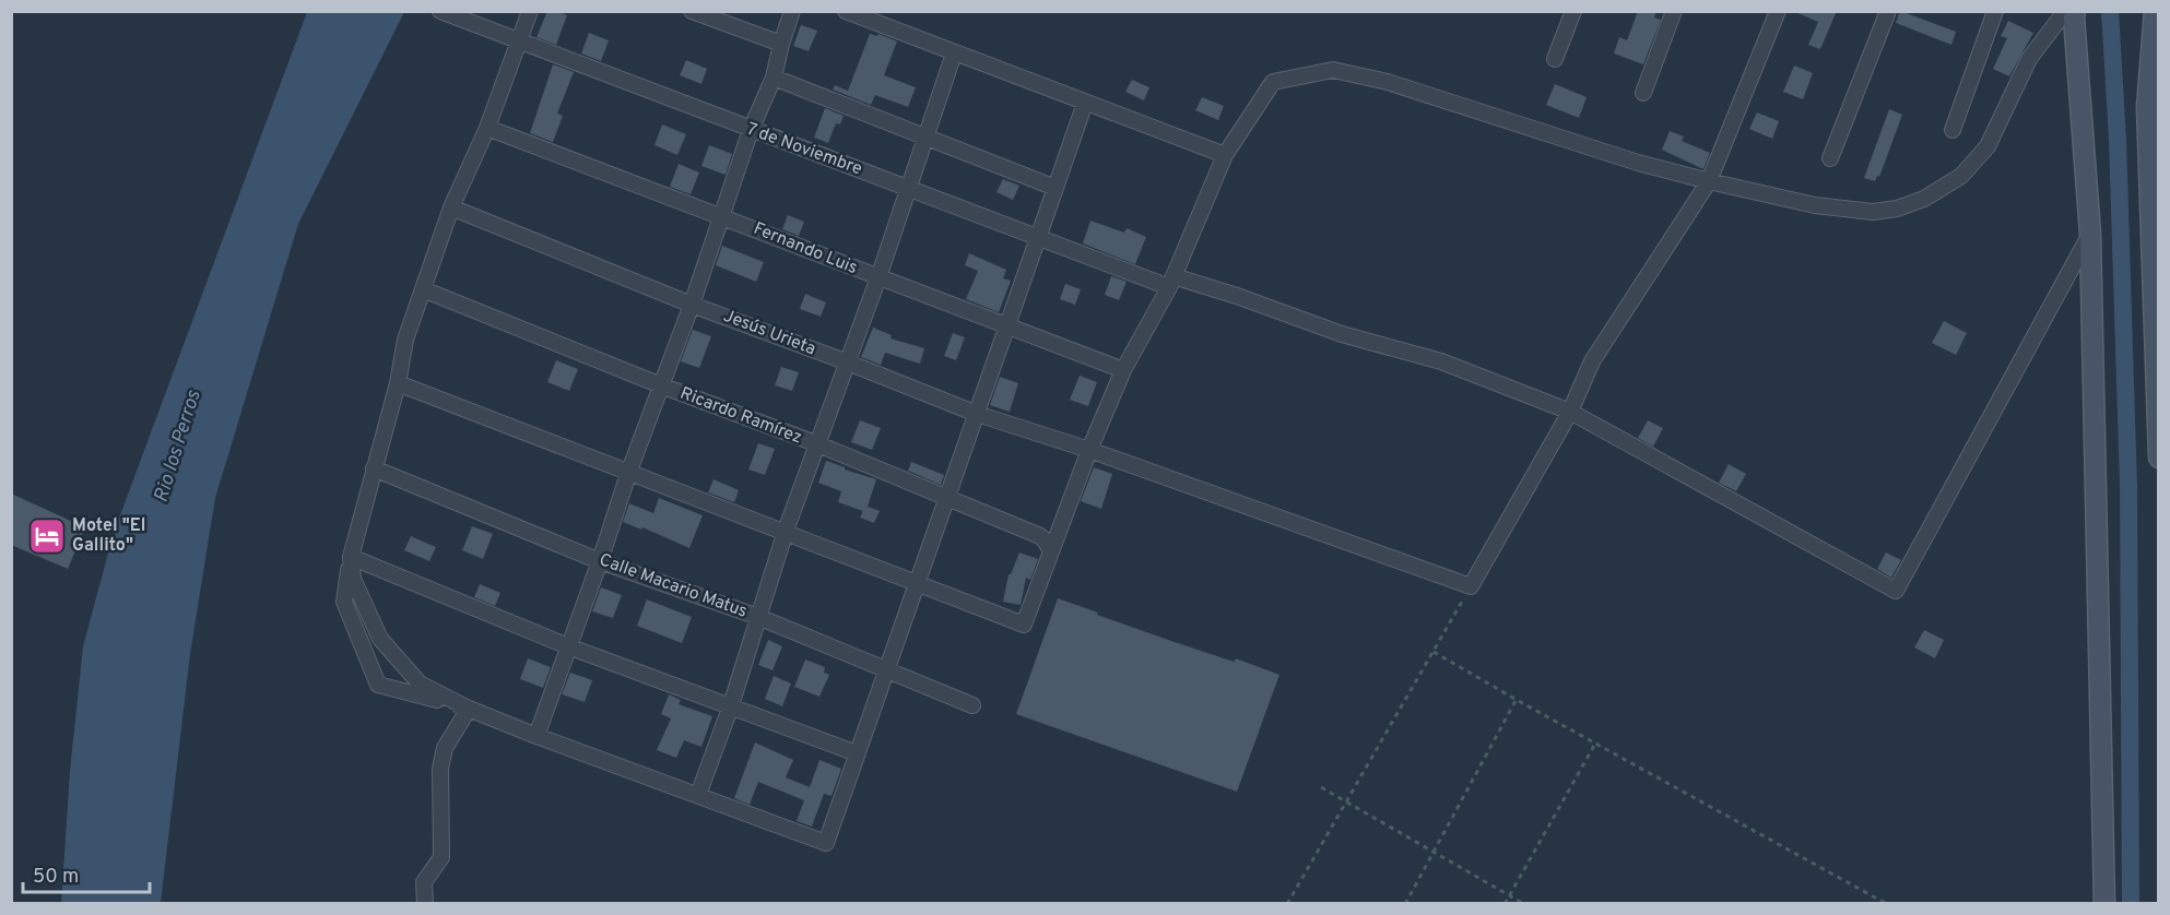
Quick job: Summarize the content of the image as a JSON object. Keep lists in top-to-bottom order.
{
  "streets": {
    "street": [
      "7 de Noviembre",
      "Fernando Luis",
      "Jesús Urieta",
      "Ricardo Ramírez",
      "Calle Macario Matus"
    ]
  },
  "water": ["Rio los Perros"],
  "places": {
    "hotel": ["Motel \"El Gallito\""]
  },
  "scale_bar": "50 m"
}
